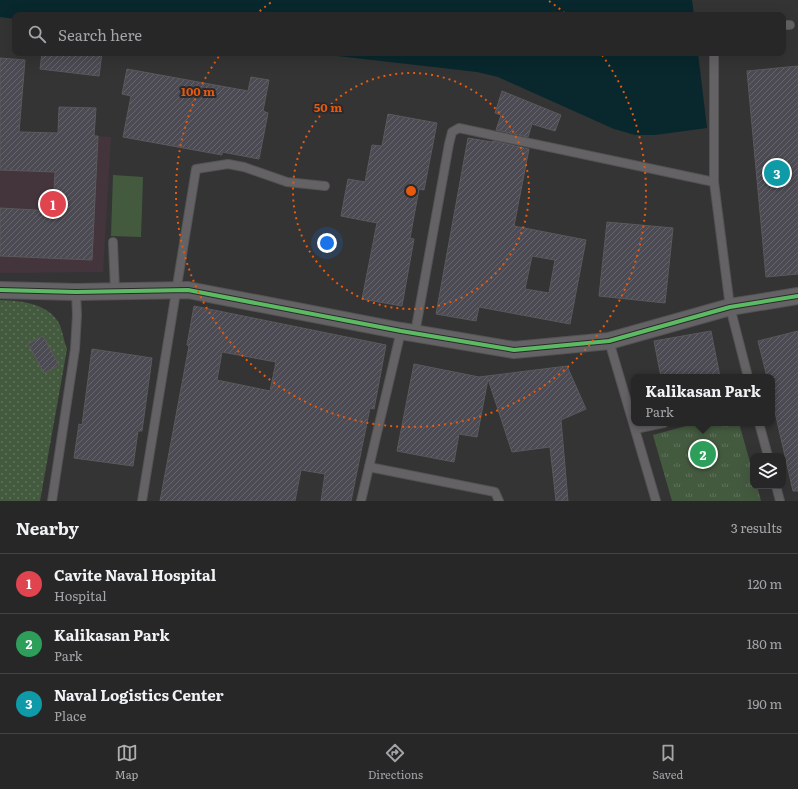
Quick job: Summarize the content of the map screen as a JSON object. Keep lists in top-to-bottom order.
{
  "page": {
    "search": "Search here",
    "pins": ["3", "1", "2"],
    "popup": ["Kalikasan Park", "Park"],
    "heading": ["Nearby", "3 results"],
    "list": [
      {
        "mark": "1",
        "name": "Cavite Naval Hospital",
        "note": "Hospital",
        "value": "120 m"
      },
      {
        "mark": "2",
        "name": "Kalikasan Park",
        "note": "Park",
        "value": "180 m"
      },
      {
        "mark": "3",
        "name": "Naval Logistics Center",
        "note": "Place",
        "value": "190 m"
      }
    ],
    "nav": ["Map", "Directions", "Saved"]
  },
  "rings": ["100 m", "50 m"]
}
